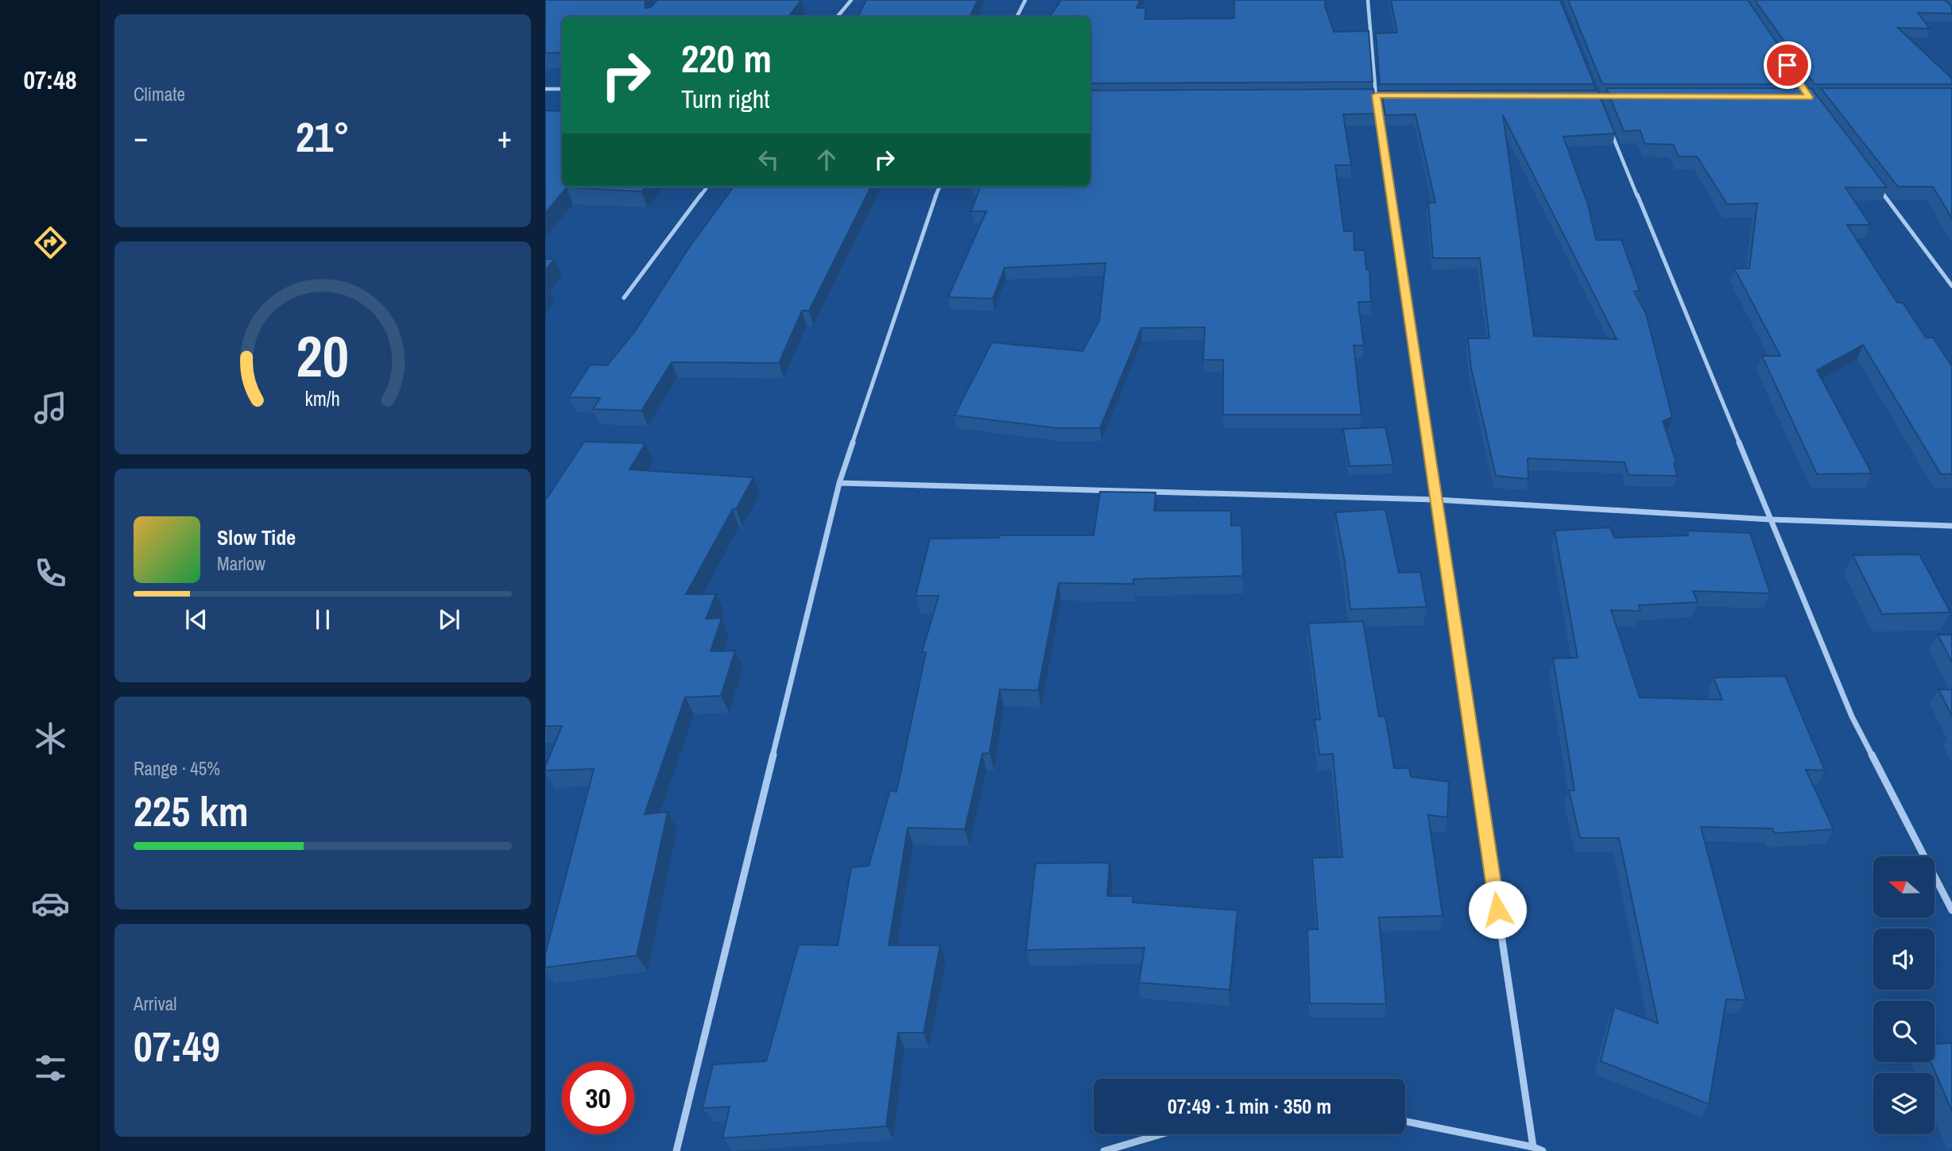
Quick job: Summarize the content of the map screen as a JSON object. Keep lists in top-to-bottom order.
{
  "north": "left",
  "page": {
    "tabs": "07:48",
    "tile": [
      "Climate",
      ["Range · 45%", "225 km"],
      ["Arrival", "07:49"]
    ],
    "turn": ["220 m", "Turn right"],
    "heat": ["−", "21°", "+"],
    "song": ["Slow Tide", "Marlow"],
    "limit": "30",
    "trip": "07:49 · 1 min · 350 m",
    "gauge": ["20", "km/h"]
  }
}
